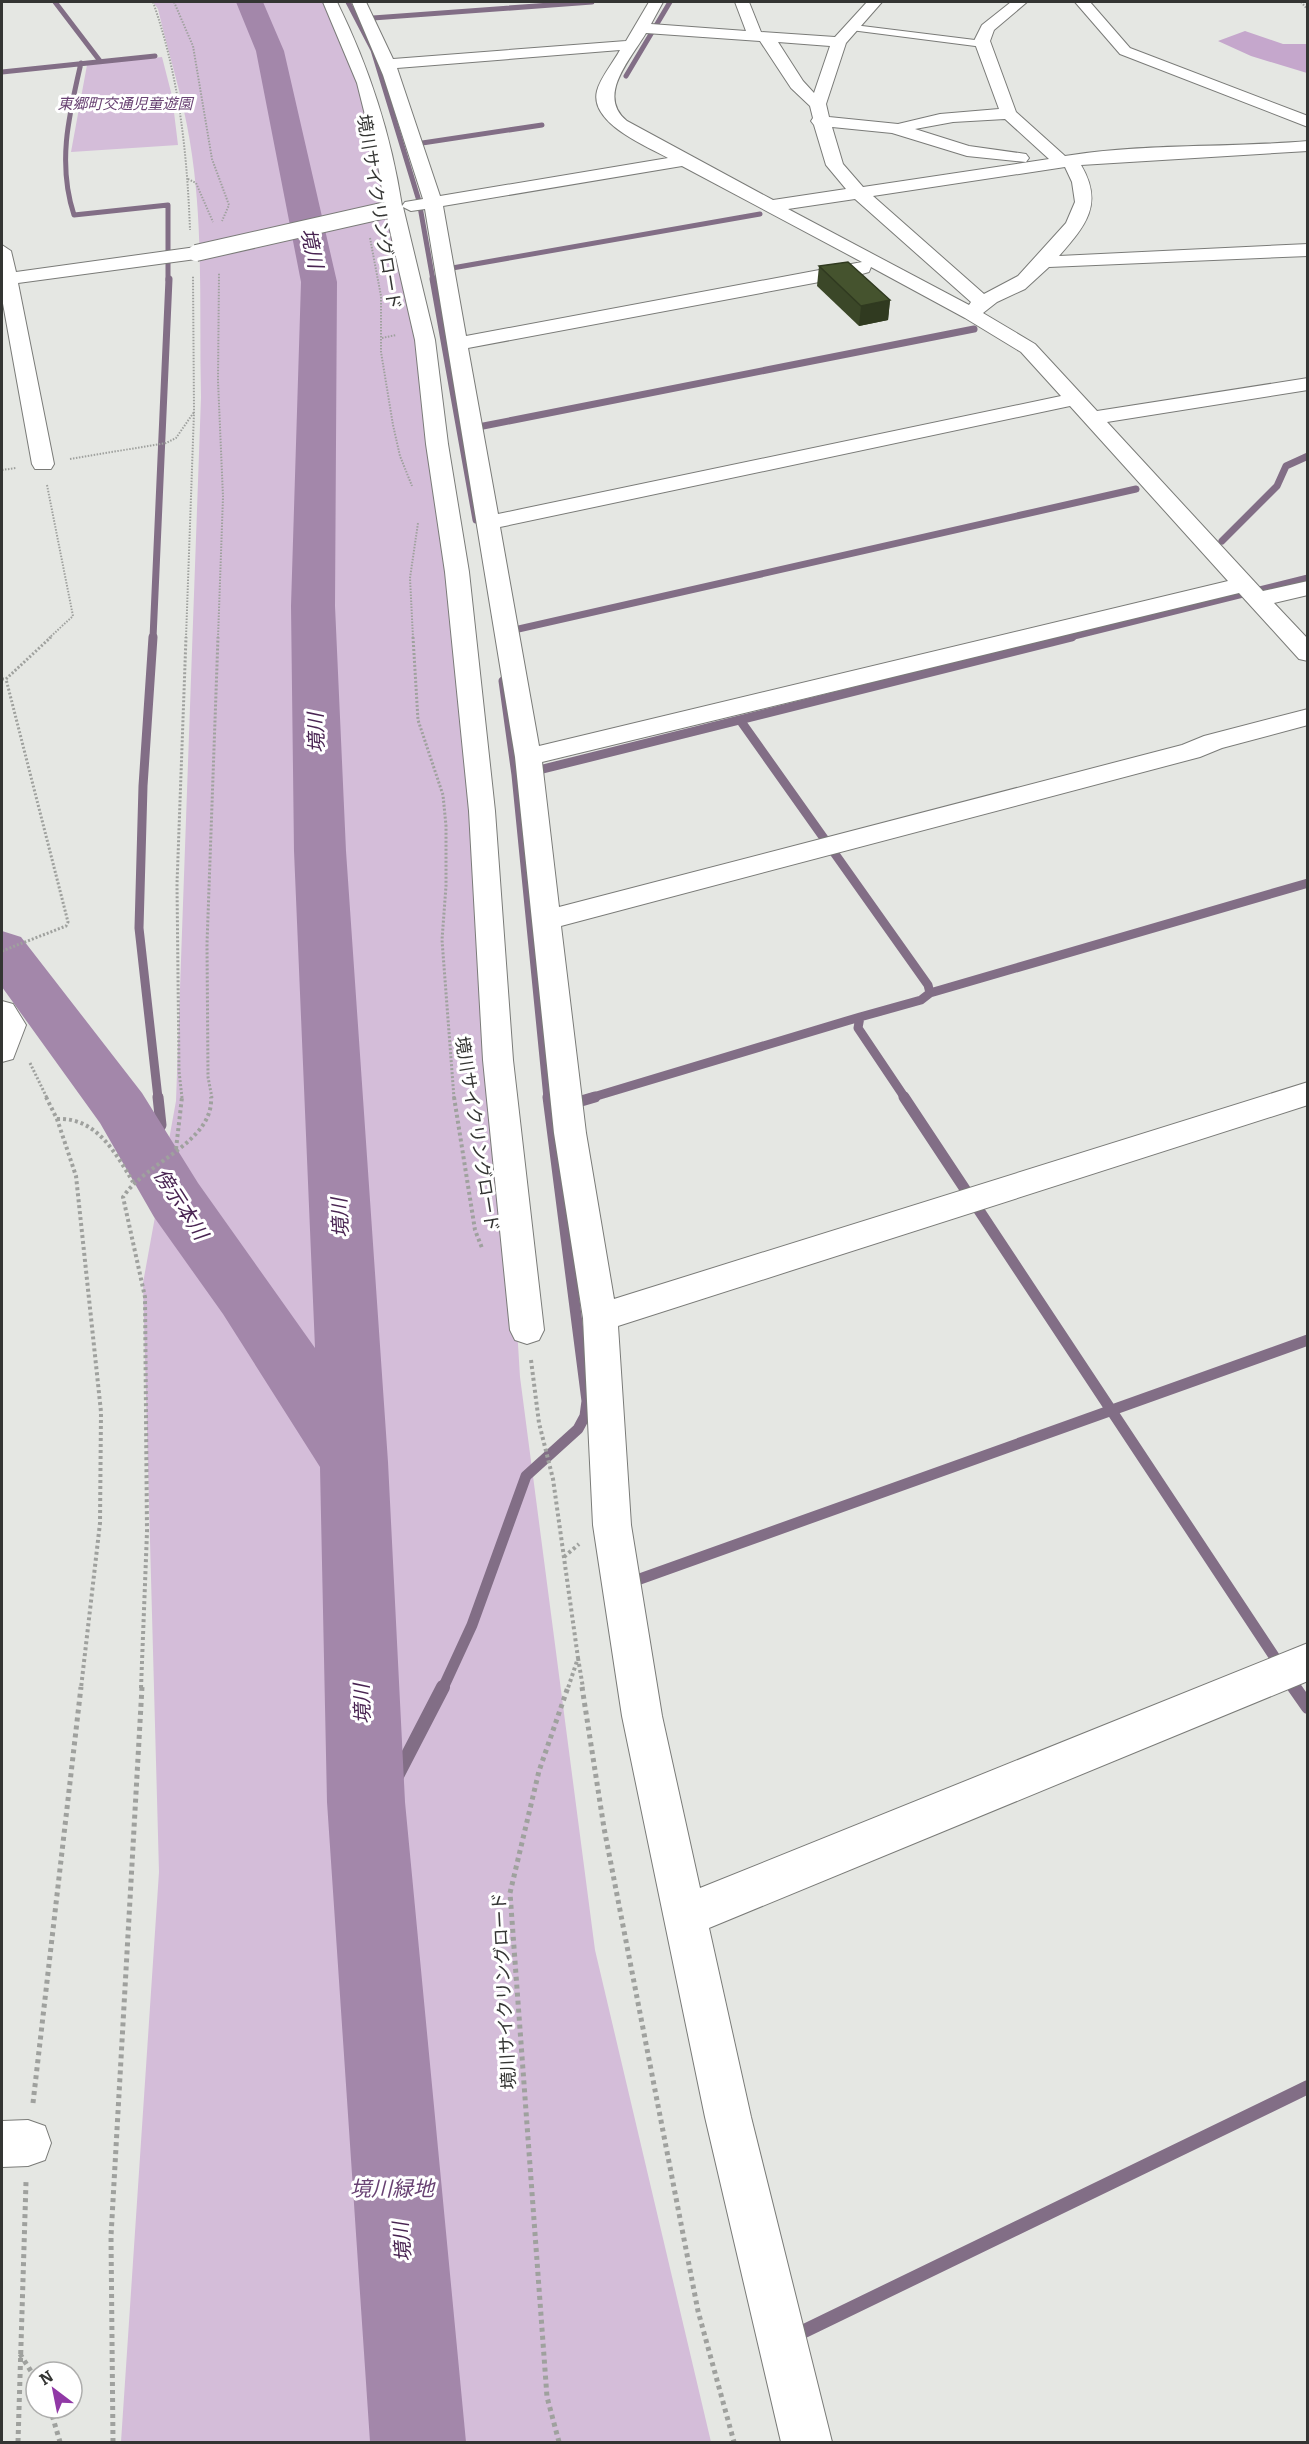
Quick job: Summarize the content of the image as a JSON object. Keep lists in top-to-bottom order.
{
  "streets": {
    "path": ["境川サイクリングロード"]
  },
  "water": ["境川", "傍示本川"],
  "parks": ["東郷町交通児童遊園", "境川緑地"],
  "north": "top left"
}
